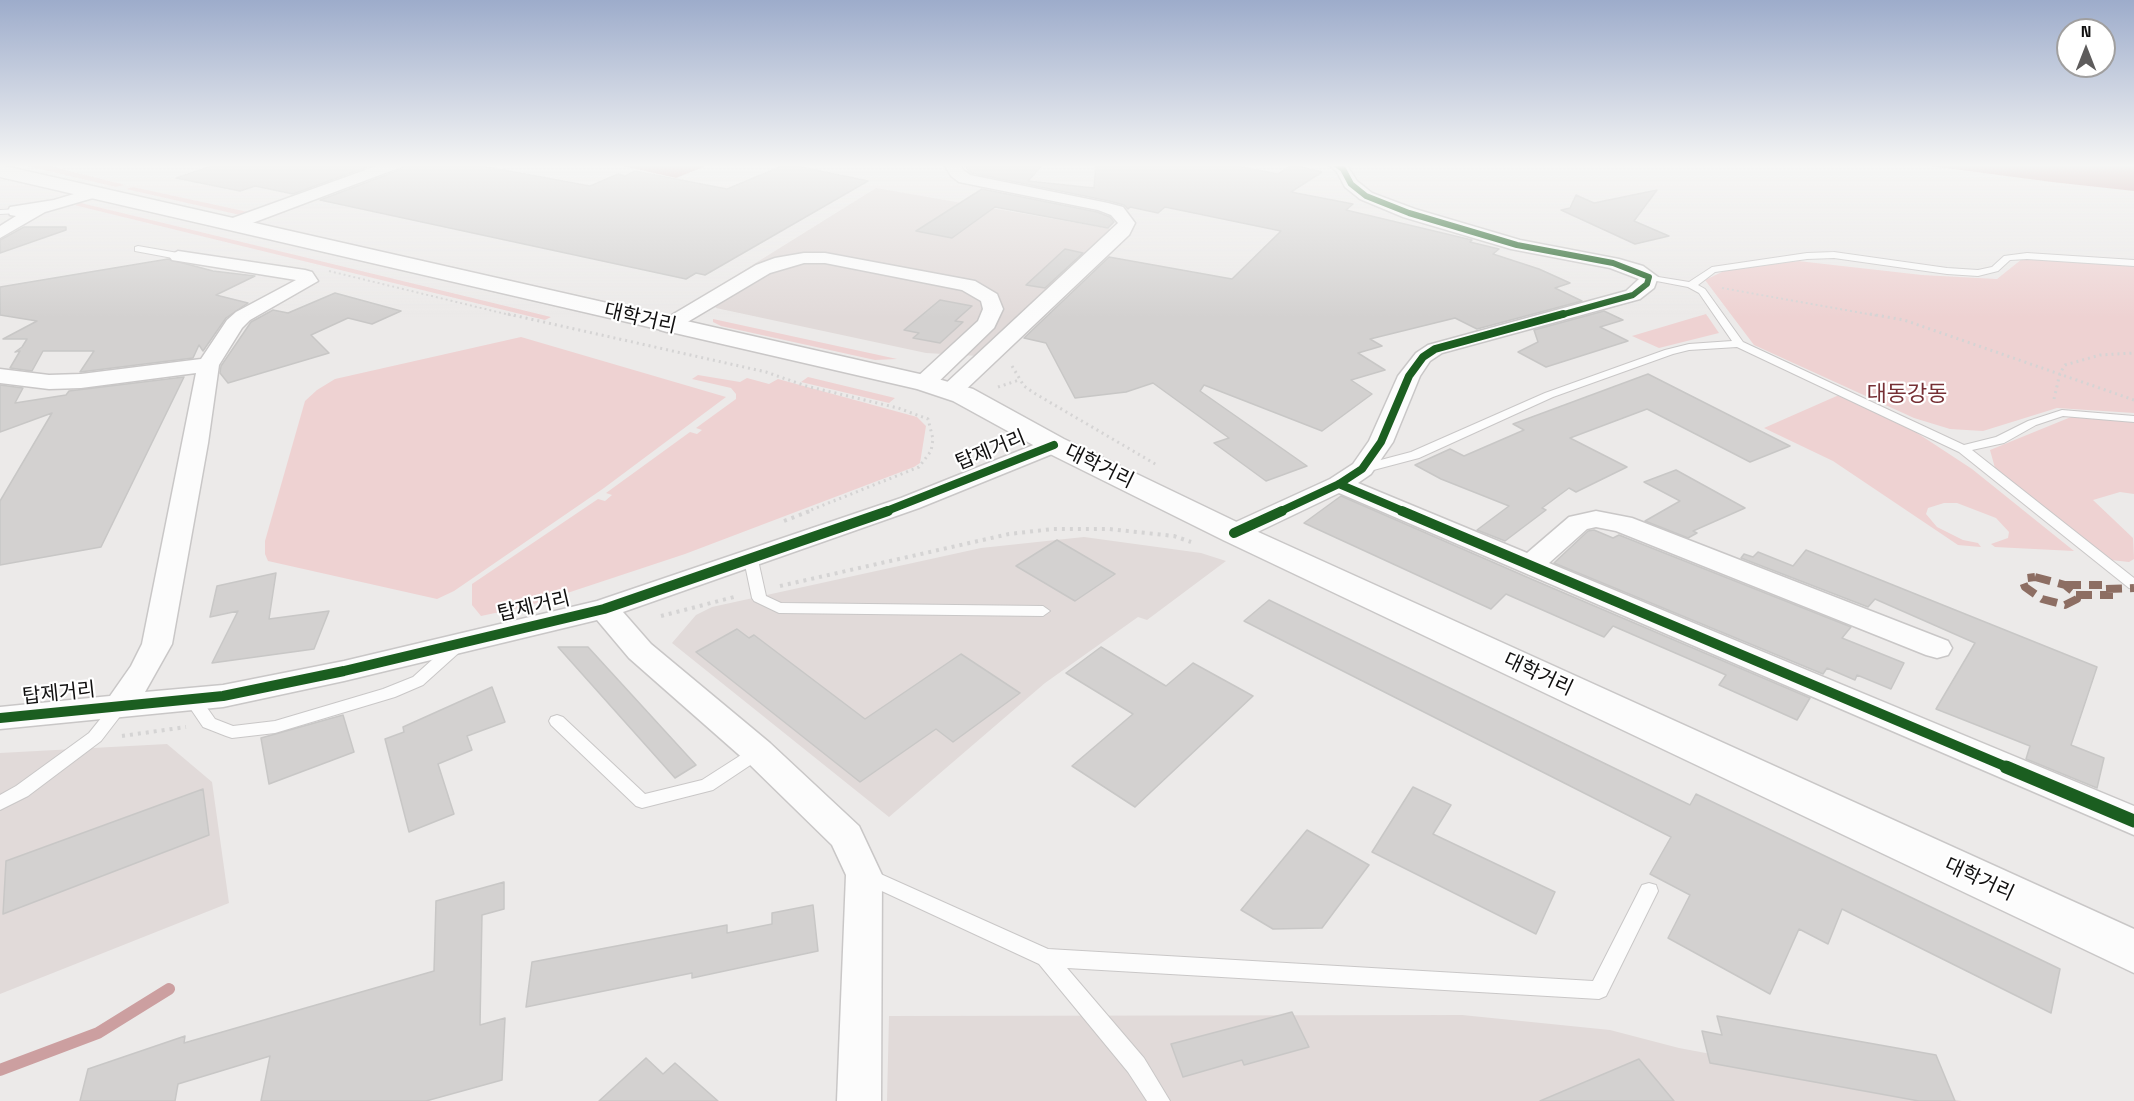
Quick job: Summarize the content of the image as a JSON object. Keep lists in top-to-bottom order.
{
  "streets": {
    "main road": ["대학거리"],
    "street": ["탑제거리"]
  },
  "crossings": [
    ["대학거리", "탑제거리"]
  ],
  "districts": ["대동강동"],
  "north": "top"
}
